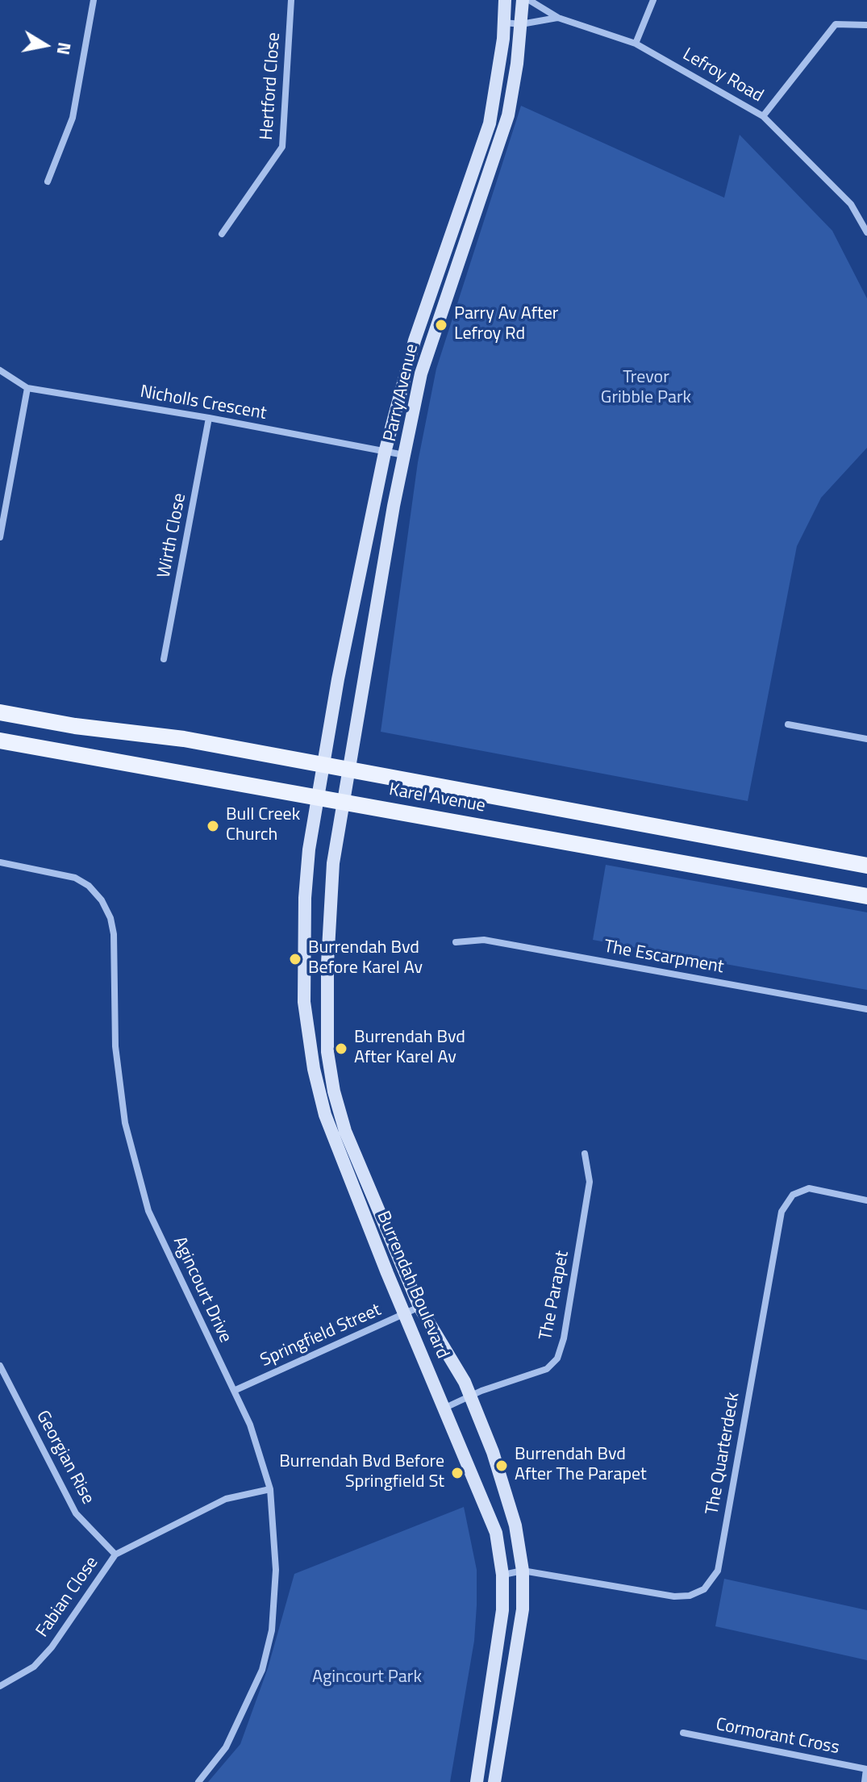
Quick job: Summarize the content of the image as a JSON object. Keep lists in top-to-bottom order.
{
  "streets": {
    "main road": ["Parry Avenue", "Karel Avenue", "Burrendah Boulevard"],
    "street": [
      "Lefroy Road",
      "Hertford Close",
      "Nicholls Crescent",
      "Wirth Close",
      "The Escarpment",
      "Agincourt Drive",
      "The Parapet",
      "Springfield Street",
      "The Quarterdeck",
      "Georgian Rise",
      "Fabian Close",
      "Cormorant Cross"
    ]
  },
  "crossings": [
    ["Lefroy Road", "Parry Avenue"],
    ["Parry Avenue", "Nicholls Crescent"],
    ["Parry Avenue", "Karel Avenue"],
    ["Parry Avenue", "Burrendah Boulevard"],
    ["Nicholls Crescent", "Wirth Close"],
    ["Karel Avenue", "Burrendah Boulevard"],
    ["Burrendah Boulevard", "The Parapet"],
    ["Burrendah Boulevard", "Springfield Street"],
    ["Burrendah Boulevard", "The Quarterdeck"],
    ["Agincourt Drive", "Springfield Street"],
    ["Agincourt Drive", "Fabian Close"],
    ["Georgian Rise", "Fabian Close"]
  ],
  "parks": ["Trevor Gribble Park", "Agincourt Park"],
  "places": [
    "Parry Av After Lefroy Rd",
    "Bull Creek Church",
    "Burrendah Bvd Before Karel Av",
    "Burrendah Bvd After Karel Av",
    "Burrendah Bvd After The Parapet",
    "Burrendah Bvd Before Springfield St"
  ],
  "north": "right"
}
